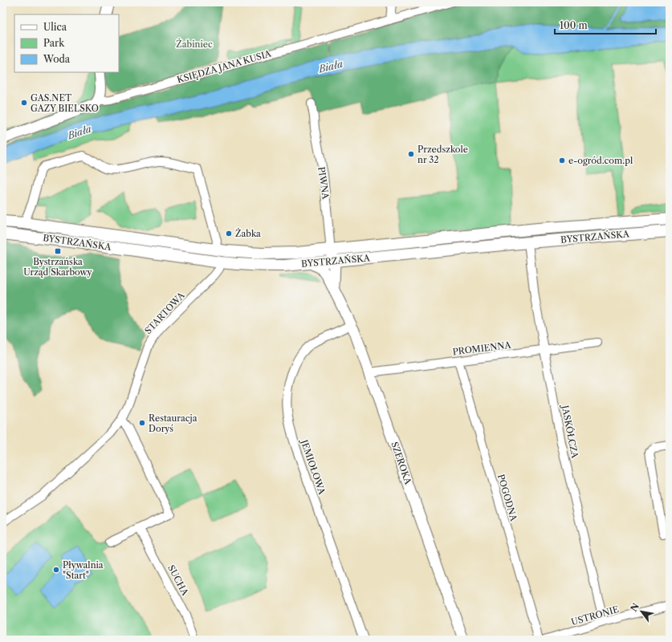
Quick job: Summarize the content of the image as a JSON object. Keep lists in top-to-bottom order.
{
  "streets": {
    "main road": ["BYSTRZAŃSKA"],
    "street": [
      "KSIĘDZA JANA KUSIA",
      "PIWNA",
      "STARTOWA",
      "PROMIENNA",
      "JASKÓŁCZA",
      "SZEROKA",
      "JEMIOŁOWA",
      "POGODNA",
      "SUCHA",
      "USTRONIE"
    ]
  },
  "crossings": [
    ["PIWNA", "BYSTRZAŃSKA"],
    ["PIWNA", "SZEROKA"],
    ["BYSTRZAŃSKA", "STARTOWA"],
    ["BYSTRZAŃSKA", "JASKÓŁCZA"],
    ["BYSTRZAŃSKA", "SZEROKA"],
    ["PROMIENNA", "JASKÓŁCZA"],
    ["PROMIENNA", "SZEROKA"],
    ["PROMIENNA", "POGODNA"],
    ["JASKÓŁCZA", "USTRONIE"],
    ["SZEROKA", "JEMIOŁOWA"]
  ],
  "water": ["Biała"],
  "parks": ["Żabiniec"],
  "places": {
    "other": [
      "GAS.NET GAZY BIELSKO",
      "Przedszkole nr 32",
      "e-ogród.com.pl",
      "Żabka",
      "Restauracja Doryś",
      "Pływalnia \"Start\""
    ],
    "transit": ["Bystrzańska Urząd Skarbowy"]
  },
  "legend": ["Ulica", "Park", "Woda"],
  "scale_bar": "100 m",
  "north": "top left"
}
